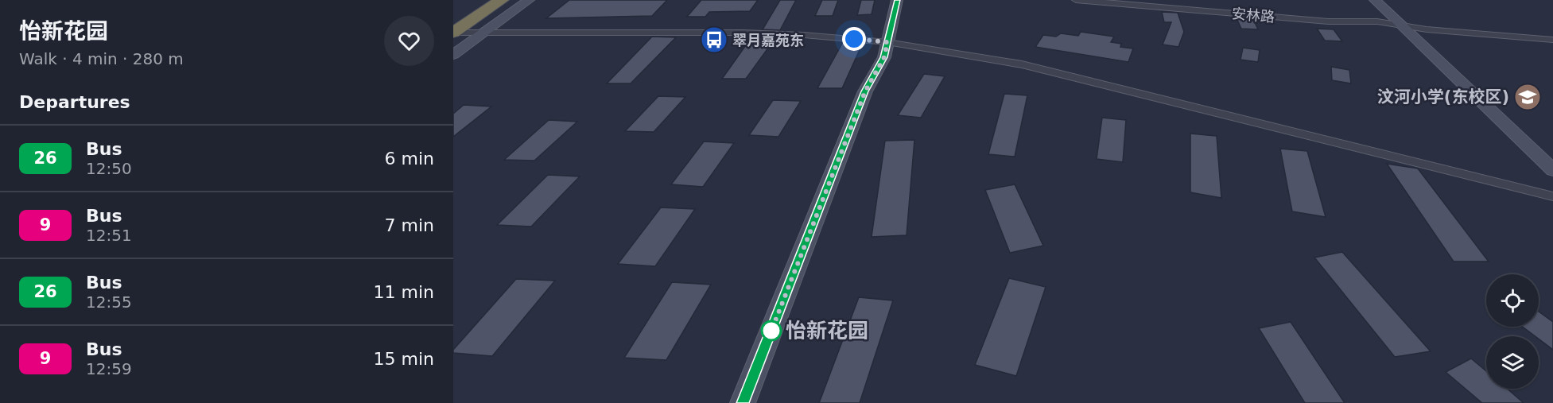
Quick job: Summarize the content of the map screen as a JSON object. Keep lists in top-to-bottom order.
{
  "streets": {
    "street": ["安林路"]
  },
  "places": {
    "bus stop": ["翠月嘉苑东"],
    "school or university": ["汶河小学(东校区)"],
    "other": ["怡新花园"]
  },
  "lines": ["bus line 26"],
  "page": {
    "heading": [
      ["怡新花园", "Walk · 4 min · 280 m"],
      "Departures"
    ],
    "list": [
      {
        "mark": "26",
        "name": "Bus",
        "note": "12:50",
        "value": "6 min"
      },
      {
        "mark": "9",
        "name": "Bus",
        "note": "12:51",
        "value": "7 min"
      },
      {
        "mark": "26",
        "name": "Bus",
        "note": "12:55",
        "value": "11 min"
      },
      {
        "mark": "9",
        "name": "Bus",
        "note": "12:59",
        "value": "15 min"
      }
    ]
  }
}
